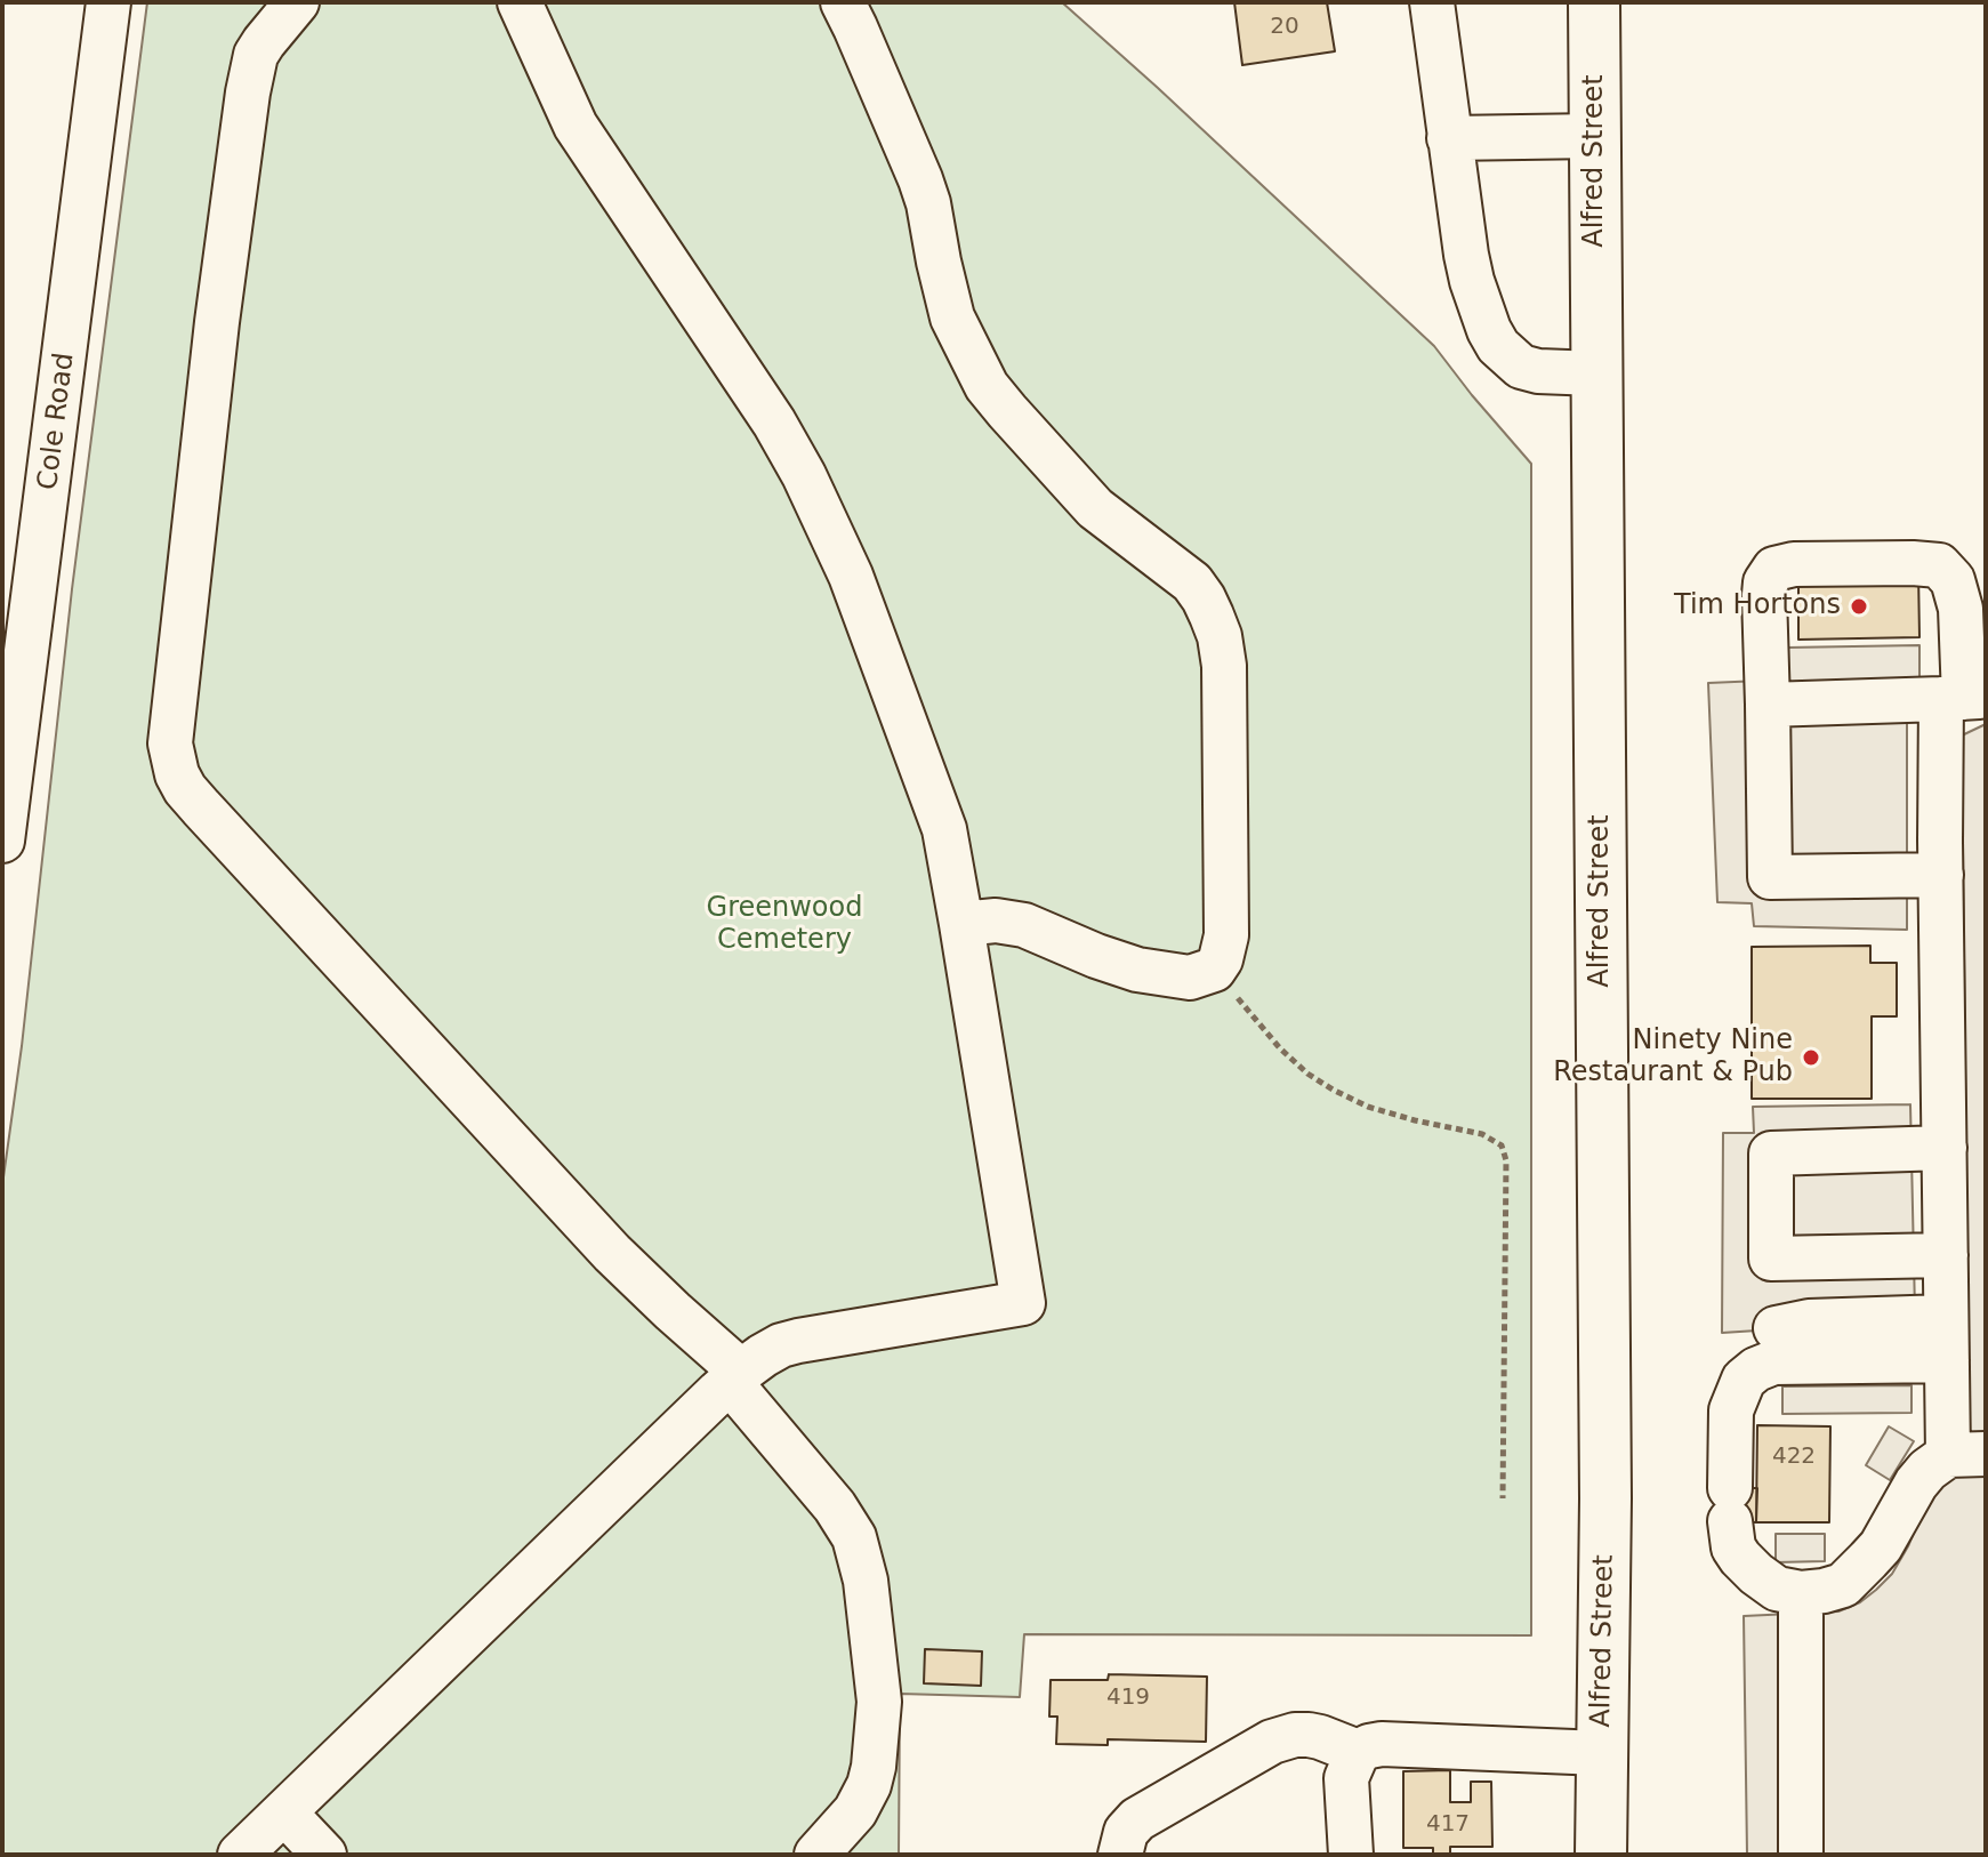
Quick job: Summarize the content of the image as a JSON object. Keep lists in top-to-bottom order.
{
  "streets": {
    "main road": ["Alfred Street"],
    "street": ["Cole Road"]
  },
  "parks": ["Greenwood Cemetery"],
  "places": ["Tim Hortons", "Ninety Nine Restaurant & Pub"],
  "house_numbers": [
    "20",
    "422",
    "419",
    "417"
  ]
}
